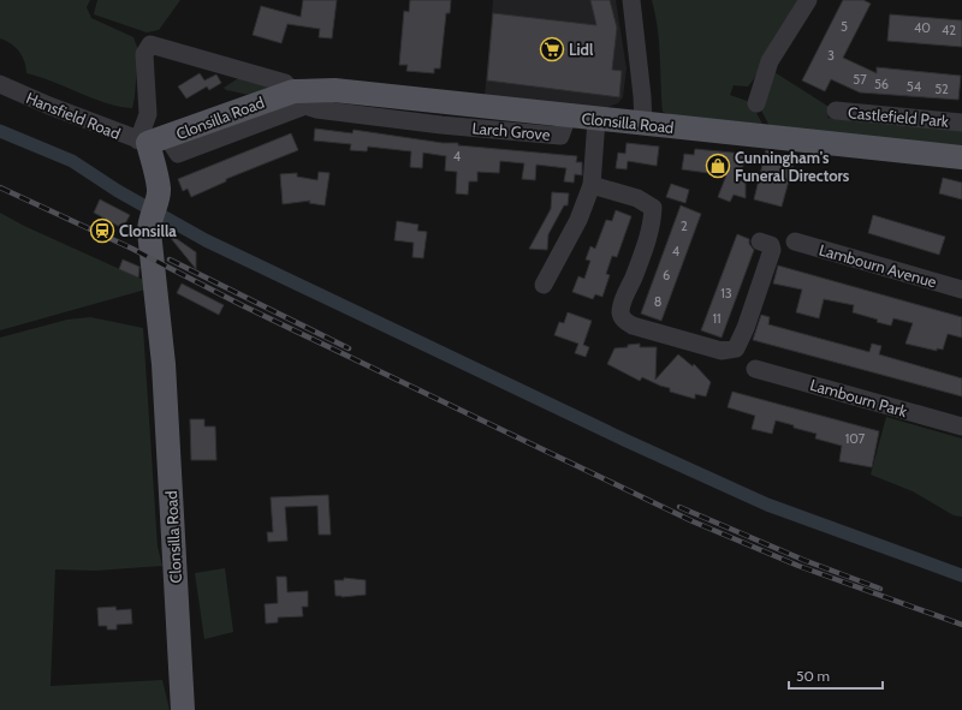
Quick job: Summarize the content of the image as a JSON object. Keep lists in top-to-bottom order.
{
  "streets": {
    "main road": ["Clonsilla Road"],
    "street": [
      "Hansfield Road",
      "Castlefield Park",
      "Lambourn Avenue",
      "Lambourn Park"
    ]
  },
  "crossings": [
    ["Hansfield Road", "Clonsilla Road"]
  ],
  "places": {
    "supermarket": ["Lidl"],
    "shop": ["Cunningham's Funeral Directors"],
    "station": ["Clonsilla"]
  },
  "house_numbers": [
    "5",
    "40",
    "42",
    "3",
    "57",
    "56",
    "54",
    "52",
    "4",
    "2",
    "4",
    "6",
    "13",
    "8",
    "11",
    "107"
  ],
  "scale_bar": "50 m"
}
